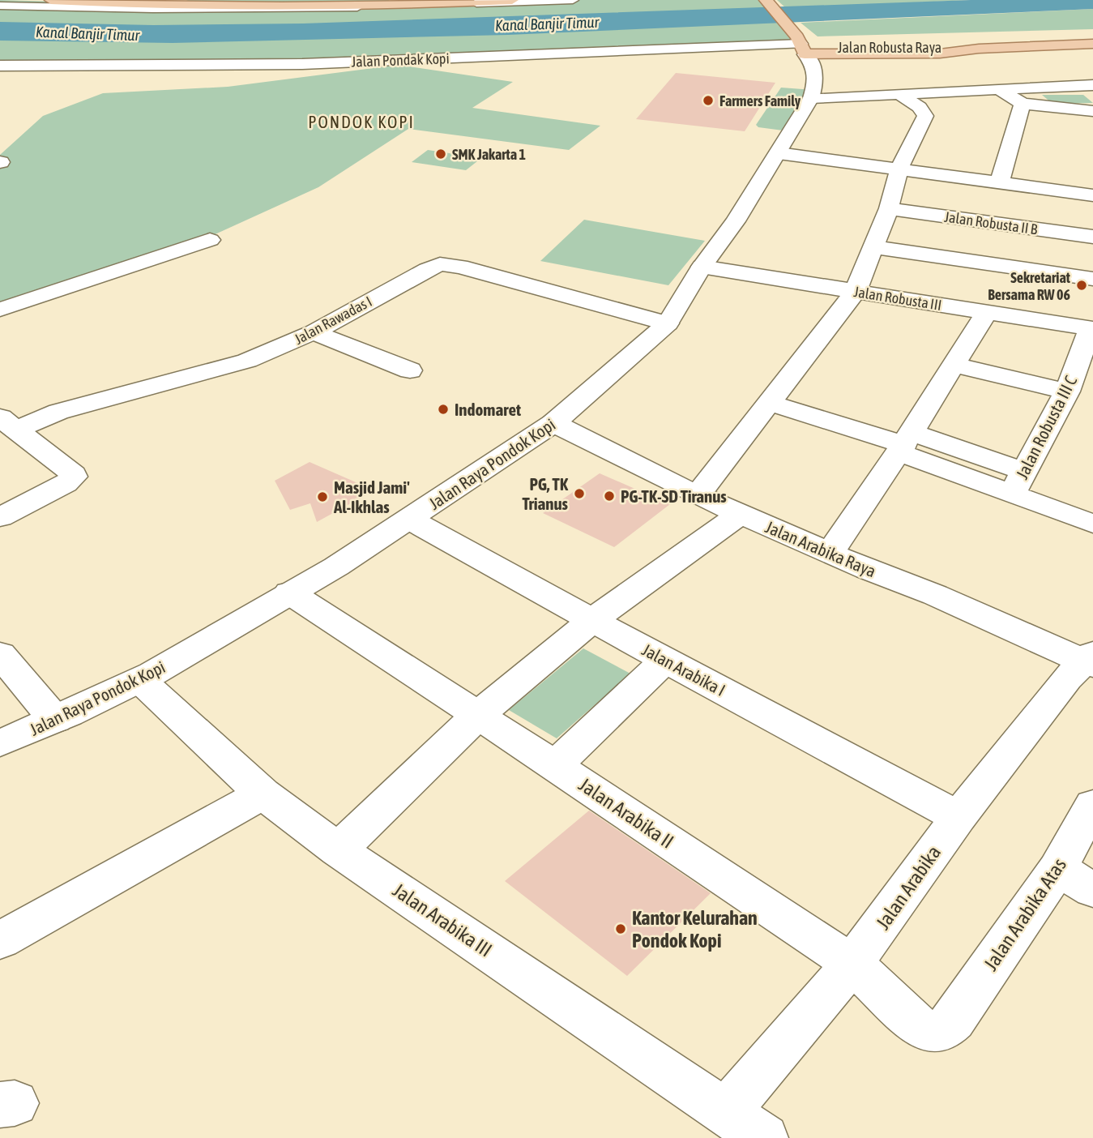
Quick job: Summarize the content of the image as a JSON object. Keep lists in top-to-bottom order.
{
  "streets": {
    "main road": ["Jalan Robusta Raya"],
    "street": [
      "Jalan Pondak Kopi",
      "Jalan Robusta II B",
      "Jalan Robusta III",
      "Jalan Rawadas I",
      "Jalan Robusta III C",
      "Jalan Raya Pondok Kopi",
      "Jalan Arabika Raya",
      "Jalan Arabika I",
      "Jalan Arabika II",
      "Jalan Arabika",
      "Jalan Arabika Atas",
      "Jalan Arabika III"
    ]
  },
  "crossings": [
    ["Jalan Robusta Raya", "Jalan Pondak Kopi"],
    ["Jalan Robusta Raya", "Jalan Raya Pondok Kopi"],
    ["Jalan Pondak Kopi", "Jalan Raya Pondok Kopi"],
    ["Jalan Robusta III", "Jalan Robusta III C"],
    ["Jalan Robusta III", "Jalan Raya Pondok Kopi"],
    ["Jalan Rawadas I", "Jalan Raya Pondok Kopi"],
    ["Jalan Raya Pondok Kopi", "Jalan Arabika Raya"],
    ["Jalan Raya Pondok Kopi", "Jalan Arabika I"],
    ["Jalan Raya Pondok Kopi", "Jalan Arabika II"],
    ["Jalan Raya Pondok Kopi", "Jalan Arabika III"],
    ["Jalan Arabika Raya", "Jalan Arabika"],
    ["Jalan Arabika I", "Jalan Arabika"],
    ["Jalan Arabika II", "Jalan Arabika"],
    ["Jalan Arabika II", "Jalan Arabika Atas"],
    ["Jalan Arabika", "Jalan Arabika III"]
  ],
  "districts": ["PONDOK KOPI"],
  "water": ["Kanal Banjir Timur"],
  "places": [
    "Farmers Family",
    "SMK Jakarta 1",
    "Sekretariat Bersama RW 06",
    "Indomaret",
    "PG, TK Trianus",
    "PG-TK-SD Tiranus",
    "Masjid Jami' Al-Ikhlas",
    "Kantor Kelurahan Pondok Kopi"
  ]
}
